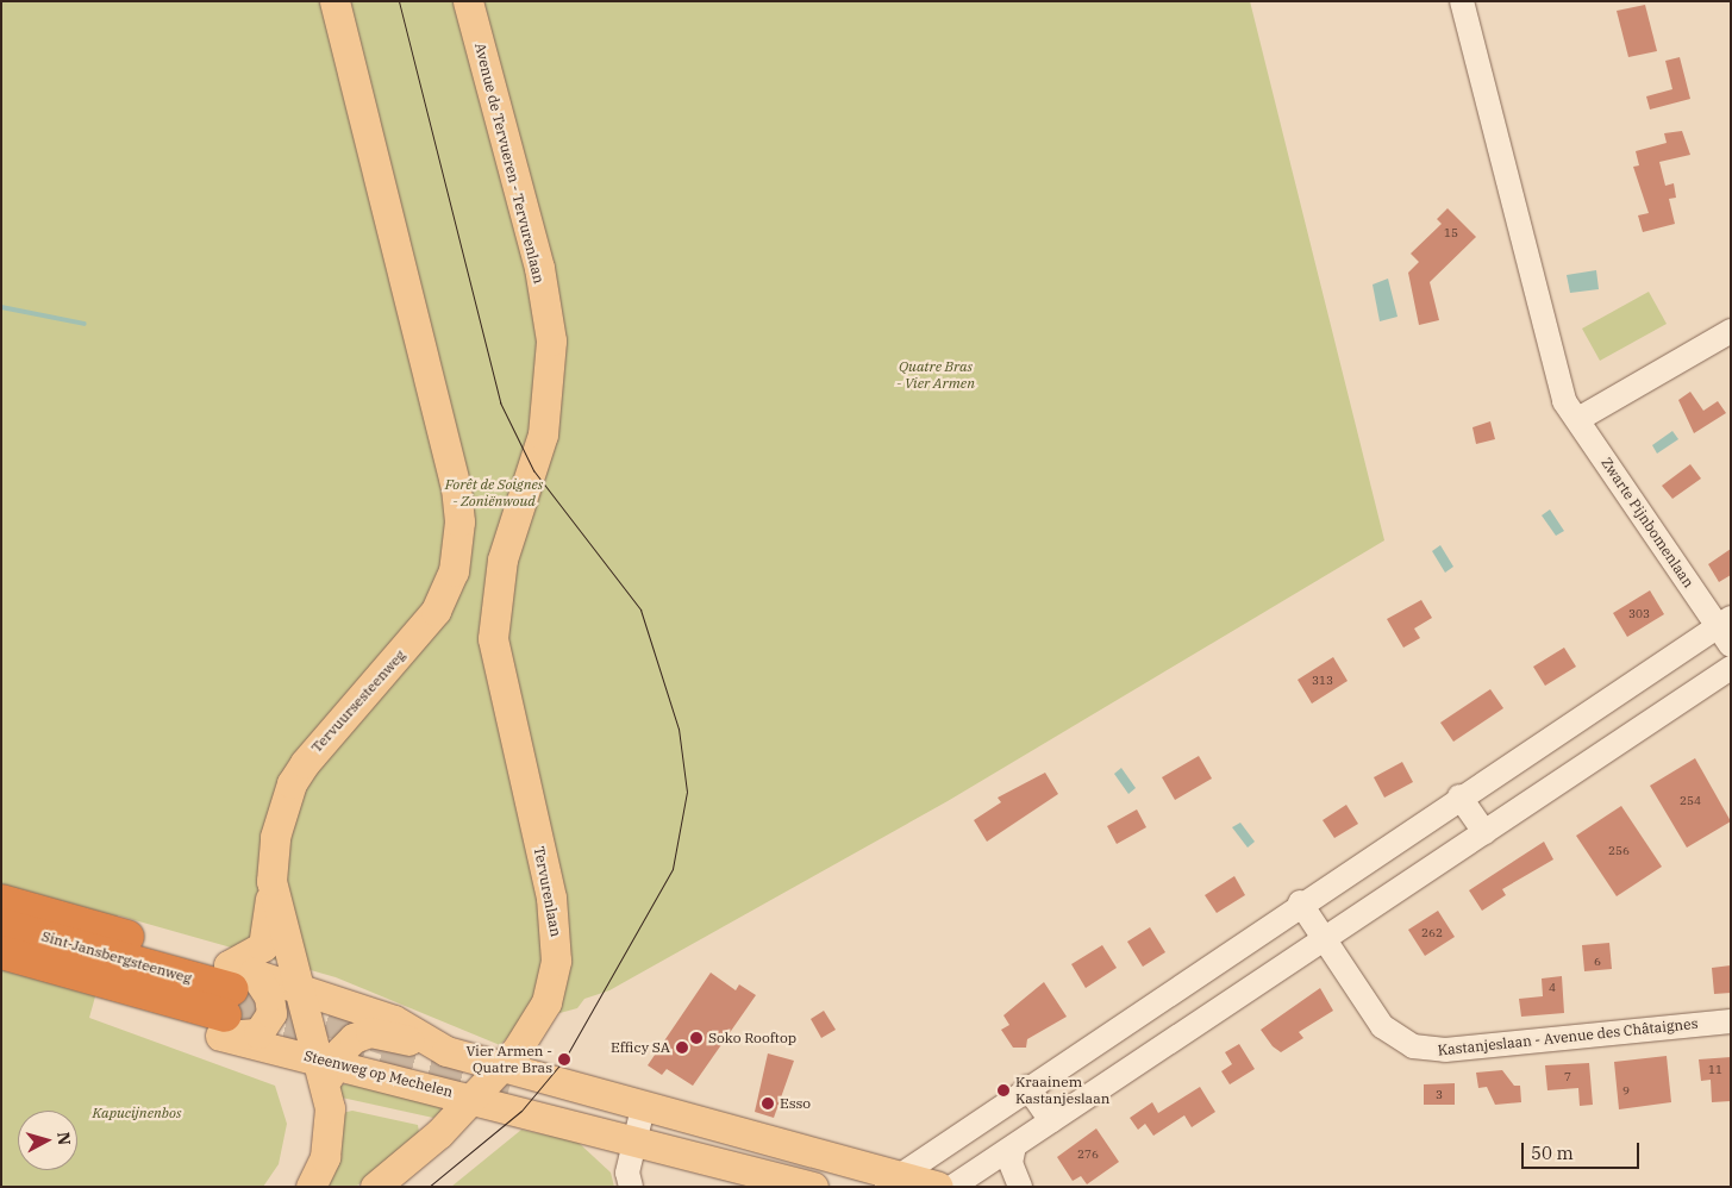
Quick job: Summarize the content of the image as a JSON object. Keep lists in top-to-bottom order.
{
  "streets": {
    "highway": ["Sint-Jansbergsteenweg"],
    "main road": [
      "Avenue de Tervueren - Tervurenlaan",
      "Tervuursesteenweg",
      "Tervurenlaan",
      "Steenweg op Mechelen"
    ],
    "street": ["Zwarte Pijnbomenlaan", "Kastanjeslaan - Avenue des Châtaignes"]
  },
  "crossings": [
    ["Avenue de Tervueren - Tervurenlaan", "Tervurenlaan"],
    ["Tervuursesteenweg", "Steenweg op Mechelen"],
    ["Tervurenlaan", "Steenweg op Mechelen"],
    ["Sint-Jansbergsteenweg", "Steenweg op Mechelen"]
  ],
  "parks": ["Quatre Bras - Vier Armen", "Forêt de Soignes - Zoniënwoud", "Kapucijnenbos"],
  "places": [
    "Soko Rooftop",
    "Efficy SA",
    "Vier Armen - Quatre Bras",
    "Kraainem Kastanjeslaan",
    "Esso"
  ],
  "house_numbers": [
    "15",
    "303",
    "313",
    "254",
    "256",
    "262",
    "6",
    "4",
    "11",
    "7",
    "9",
    "3",
    "276"
  ],
  "scale_bar": "50 m",
  "north": "right"
}
